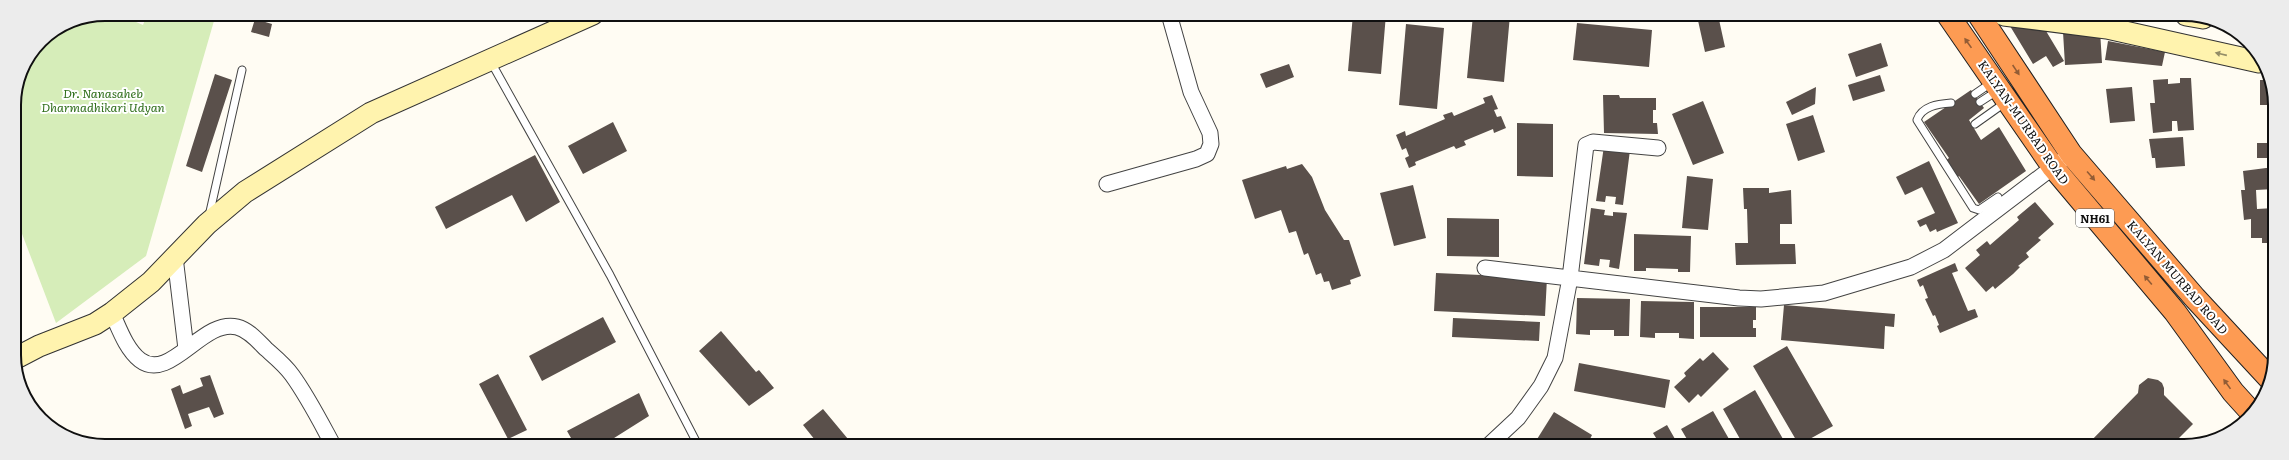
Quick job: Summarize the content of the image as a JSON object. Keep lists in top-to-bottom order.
{
  "streets": {
    "highway": ["KALYAN-MURBAD ROAD", "NH61", "KALYAN MURBAD ROAD"]
  },
  "one_way": ["KALYAN-MURBAD ROAD", "KALYAN MURBAD ROAD"],
  "parks": ["Dr. Nanasaheb Dharmadhikari Udyan"]
}
